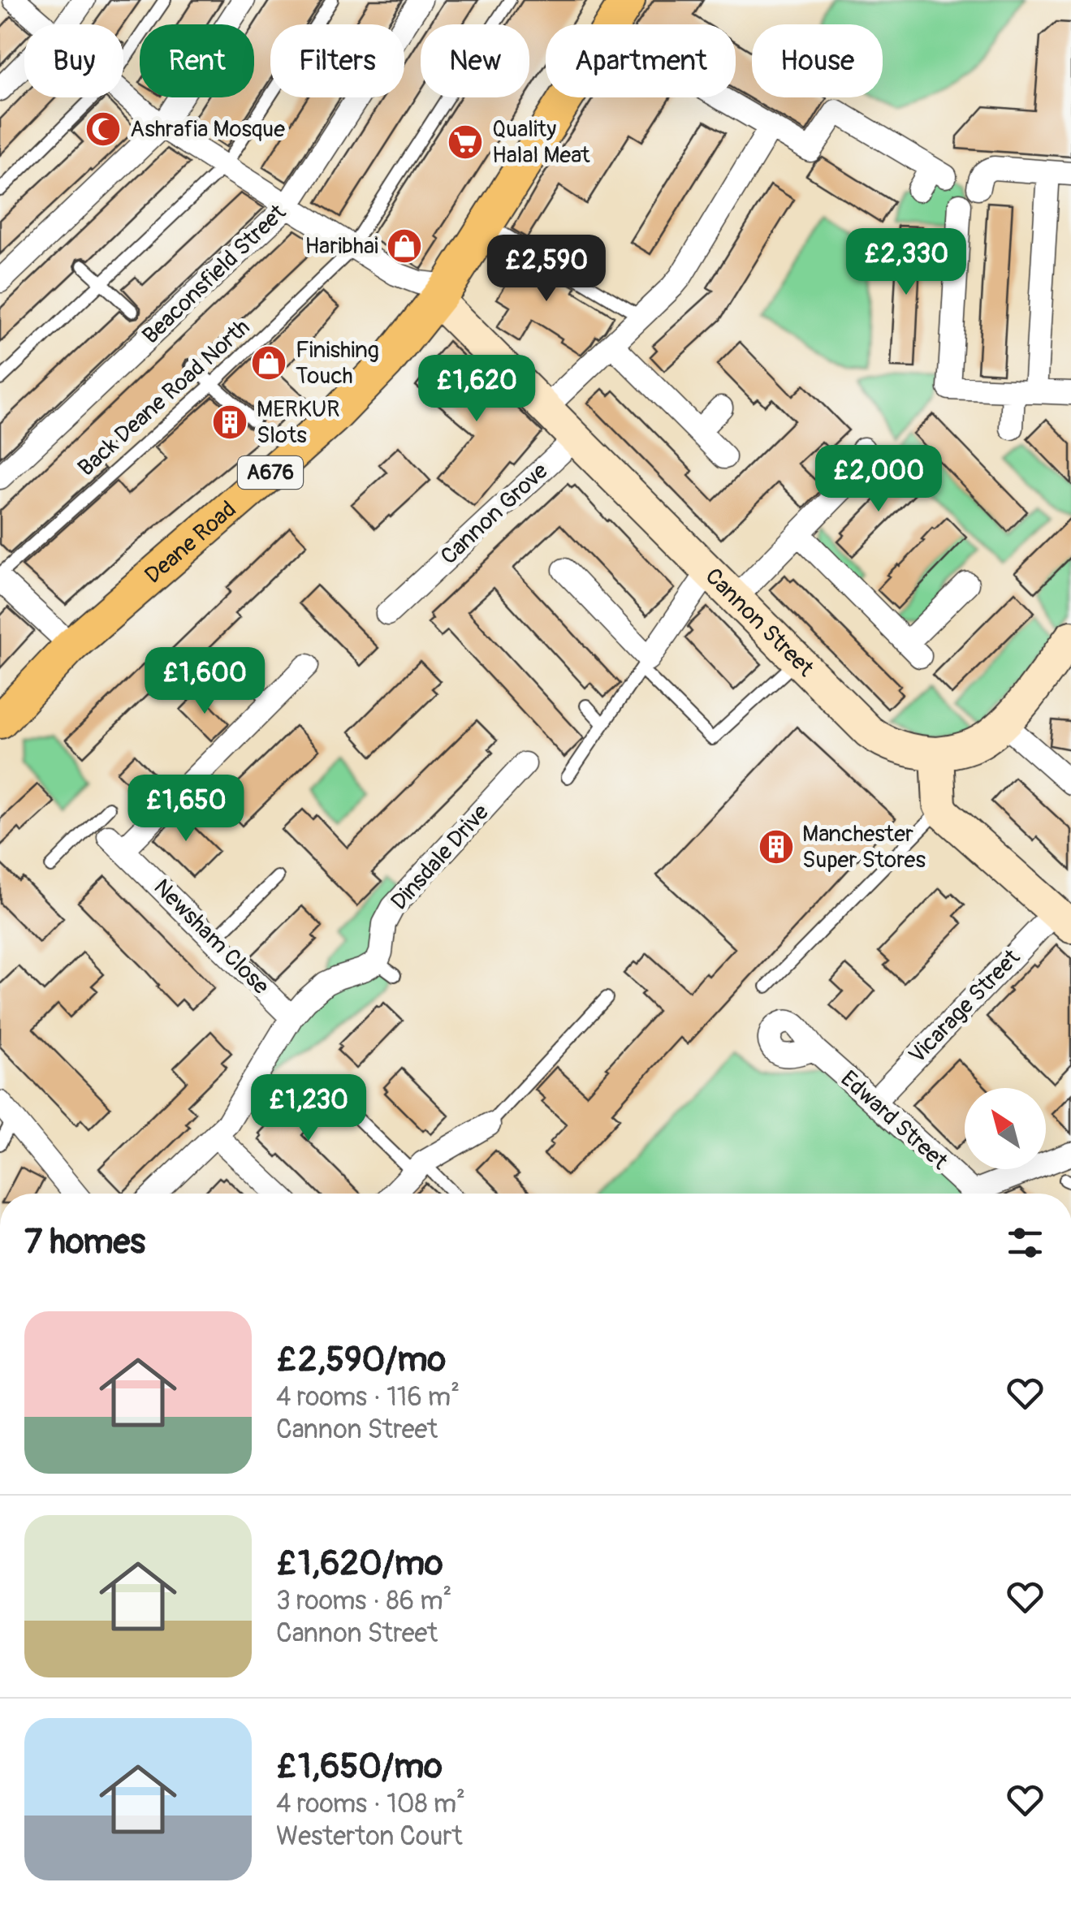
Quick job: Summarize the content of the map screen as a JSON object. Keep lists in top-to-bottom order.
{
  "streets": {
    "main road": ["A676", "Deane Road"],
    "street": [
      "Beaconsfield Street",
      "Cannon Grove",
      "Cannon Street",
      "Dinsdale Drive",
      "Newsham Close",
      "Vicarage Street",
      "Edward Street"
    ],
    "lane": ["Back Deane Road North"]
  },
  "crossings": [
    ["Cannon Grove", "Cannon Street"],
    ["Deane Road", "Cannon Street"],
    ["Dinsdale Drive", "Newsham Close"],
    ["Vicarage Street", "Edward Street"]
  ],
  "places": {
    "mosque": ["Ashrafia Mosque"],
    "supermarket": ["Quality Halal Meat"],
    "shop": ["Haribhai", "Finishing Touch"],
    "building": ["MERKUR Slots", "Manchester Super Stores"]
  },
  "north": "top left",
  "page": {
    "chip": [
      "Buy",
      "Rent",
      "Filters",
      "New",
      "Apartment",
      "House"
    ],
    "price": [
      "£2,330",
      "£2,590",
      "£1,620",
      "£2,000",
      "£1,600",
      "£1,650",
      "£1,230"
    ],
    "heading": "7 homes",
    "list": [
      {
        "name": "£2,590/mo",
        "note": "4 rooms · 116 m² · Cannon Street"
      },
      {
        "name": "£1,620/mo",
        "note": "3 rooms · 86 m² · Cannon Street"
      },
      {
        "name": "£1,650/mo",
        "note": "4 rooms · 108 m² · Westerton Court"
      }
    ]
  }
}
